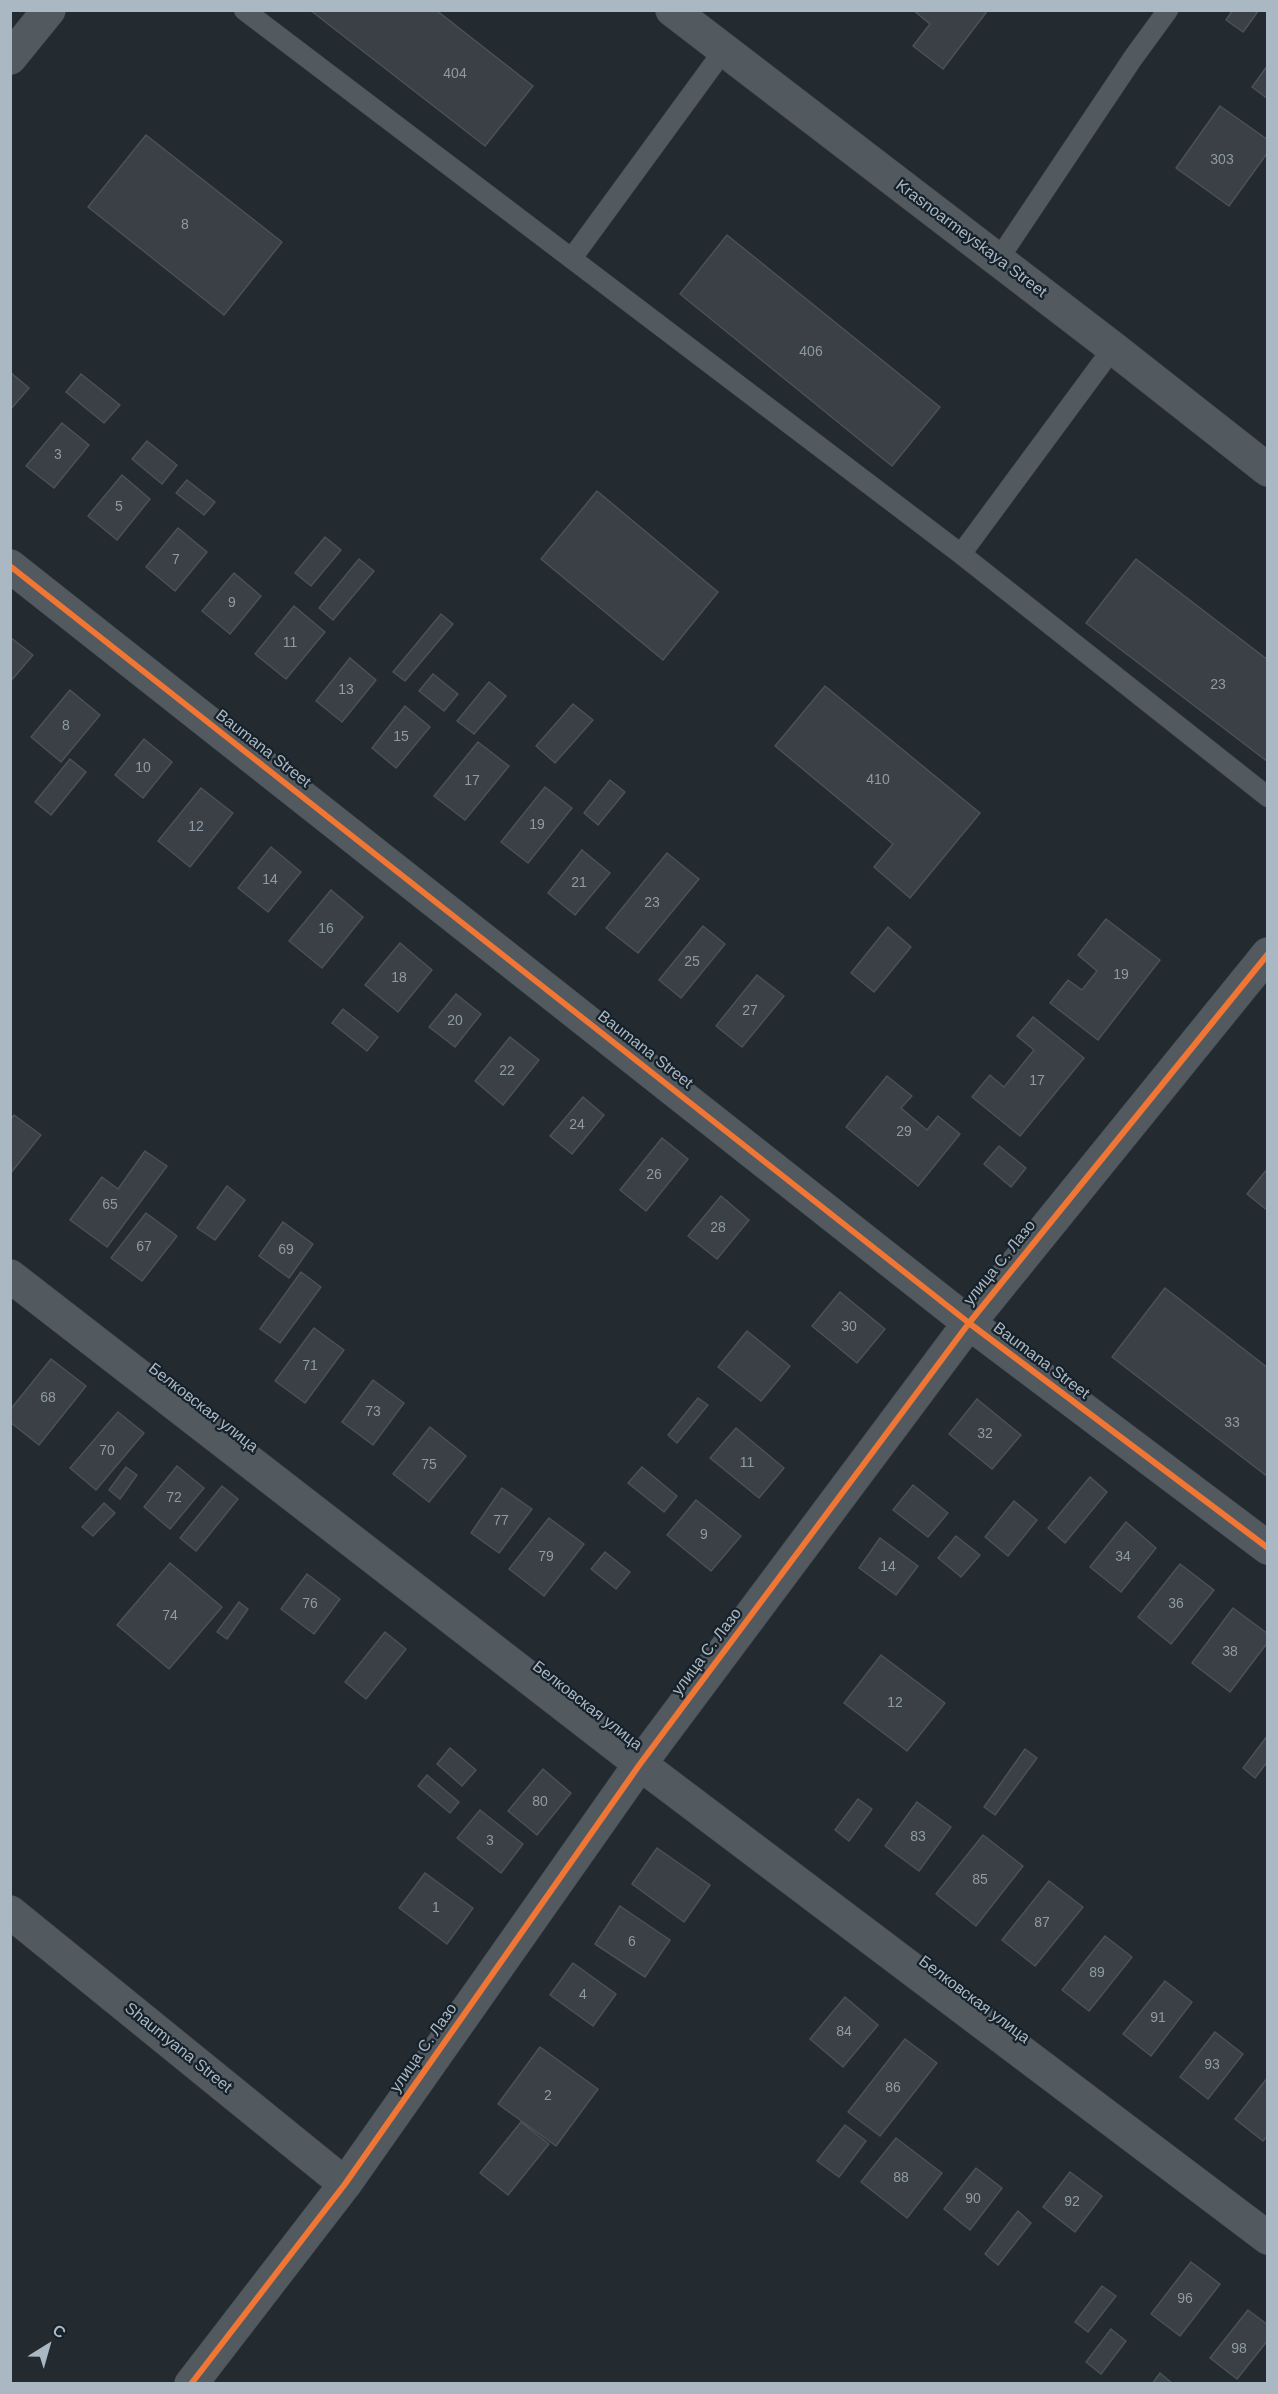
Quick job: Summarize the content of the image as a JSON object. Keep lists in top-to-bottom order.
{
  "streets": {
    "street": [
      "Krasnoarmeyskaya Street",
      "Baumana Street",
      "улица С. Лазо",
      "Белковская улица",
      "Shaumyana Street"
    ]
  },
  "crossings": [
    ["Baumana Street", "улица С. Лазо"],
    ["улица С. Лазо", "Белковская улица"],
    ["улица С. Лазо", "Shaumyana Street"]
  ],
  "house_numbers": [
    "404",
    "303",
    "8",
    "406",
    "3",
    "5",
    "7",
    "9",
    "11",
    "23",
    "13",
    "8",
    "15",
    "10",
    "410",
    "17",
    "19",
    "12",
    "14",
    "21",
    "23",
    "16",
    "25",
    "19",
    "18",
    "27",
    "20",
    "22",
    "17",
    "24",
    "29",
    "26",
    "65",
    "28",
    "67",
    "69",
    "30",
    "71",
    "68",
    "73",
    "33",
    "32",
    "70",
    "11",
    "75",
    "72",
    "77",
    "9",
    "79",
    "34",
    "14",
    "76",
    "36",
    "74",
    "38",
    "12",
    "80",
    "83",
    "3",
    "85",
    "1",
    "87",
    "6",
    "89",
    "4",
    "91",
    "84",
    "93",
    "86",
    "2",
    "88",
    "90",
    "92",
    "96",
    "98"
  ],
  "north": "top right"
}
